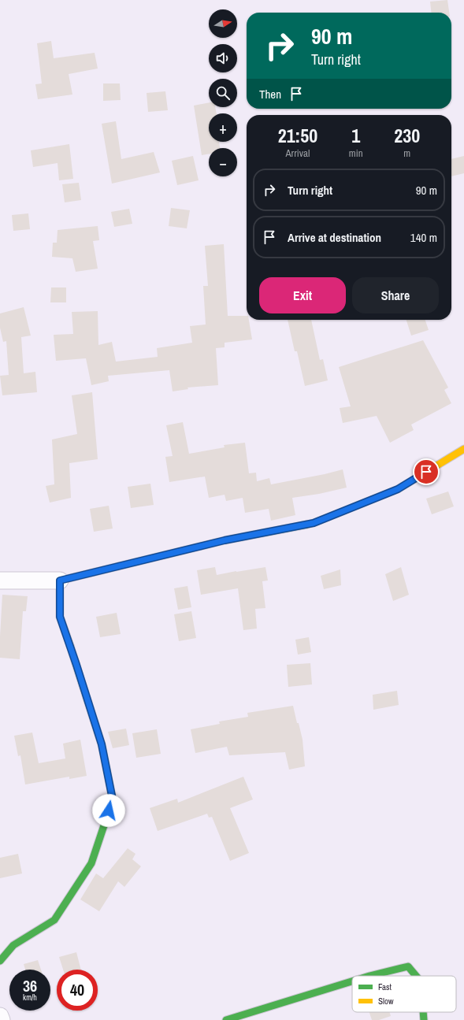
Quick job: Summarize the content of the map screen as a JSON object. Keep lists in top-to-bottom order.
{
  "legend": ["Fast", "Slow"],
  "north": "right",
  "page": {
    "map_buttons": ["+", "−"],
    "turn": ["90 m", "Turn right"],
    "then": "Then",
    "eta": [
      "21:50",
      "Arrival",
      "1",
      "min",
      "230",
      "m"
    ],
    "list": [
      {
        "name": "Turn right",
        "value": "90 m"
      },
      {
        "name": "Arrive at destination",
        "value": "140 m"
      }
    ],
    "buttons": ["Exit", "Share"],
    "speed": "36 km/h",
    "limit": "40"
  }
}
